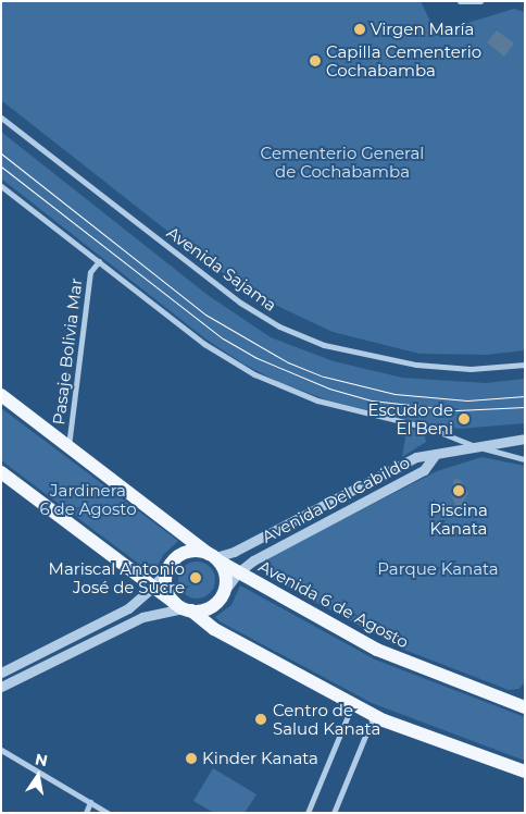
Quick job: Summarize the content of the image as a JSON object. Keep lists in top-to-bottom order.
{
  "streets": {
    "main road": ["Avenida 6 de Agosto"],
    "street": ["Avenida Sajama", "Pasaje Bolivia Mar", "Avenida Del Cabildo"]
  },
  "crossings": [
    ["Pasaje Bolivia Mar", "Avenida 6 de Agosto"],
    ["Avenida Del Cabildo", "Avenida 6 de Agosto"]
  ],
  "parks": ["Cementerio General de Cochabamba", "Jardinera 6 de Agosto", "Parque Kanata"],
  "places": [
    "Virgen María",
    "Capilla Cementerio Cochabamba",
    "Escudo de El Beni",
    "Piscina Kanata",
    "Mariscal Antonio José de Sucre",
    "Centro de Salud Kanata",
    "Kinder Kanata"
  ],
  "north": "top"
}
